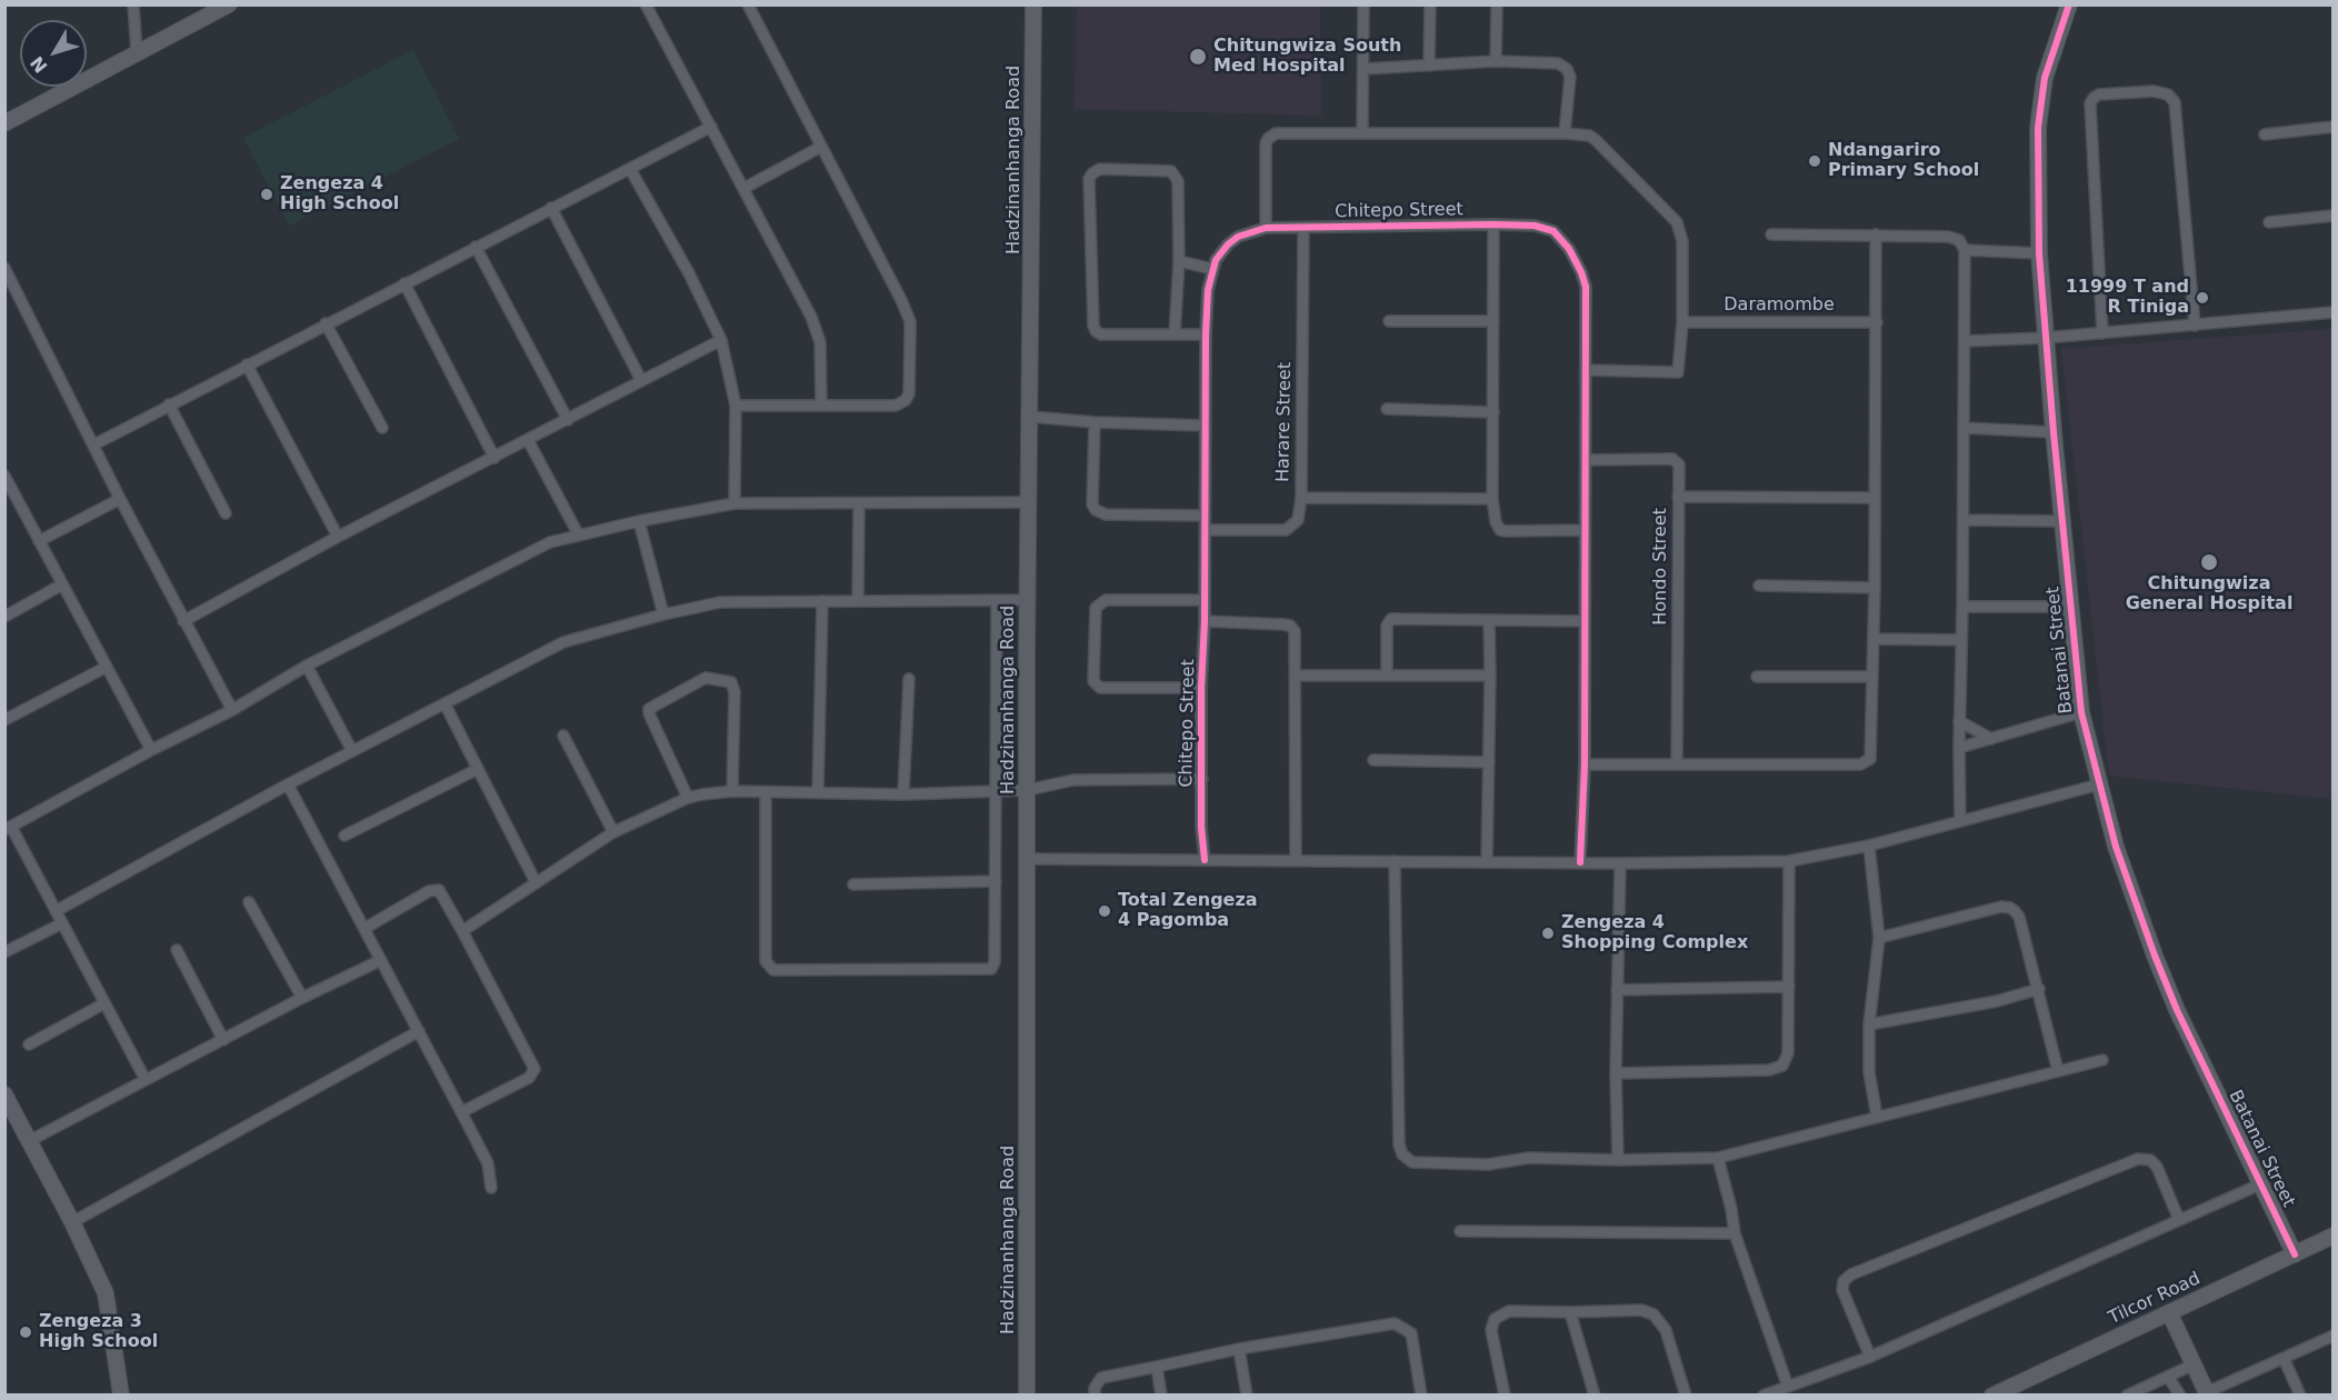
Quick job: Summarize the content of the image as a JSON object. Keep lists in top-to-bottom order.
{
  "streets": {
    "street": [
      "Hadzinanhanga Road",
      "Chitepo Street",
      "Daramombe",
      "Harare Street",
      "Hondo Street",
      "Batanai Street",
      "Tilcor Road"
    ]
  },
  "crossings": [
    ["Chitepo Street", "Harare Street"],
    ["Chitepo Street", "Hondo Street"],
    ["Batanai Street", "Tilcor Road"]
  ],
  "places": [
    "Chitungwiza South Med Hospital",
    "Ndangariro Primary School",
    "Zengeza 4 High School",
    "11999 T and R Tiniga",
    "Chitungwiza General Hospital",
    "Total Zengeza 4 Pagomba",
    "Zengeza 4 Shopping Complex",
    "Zengeza 3 High School"
  ],
  "north": "bottom left"
}
